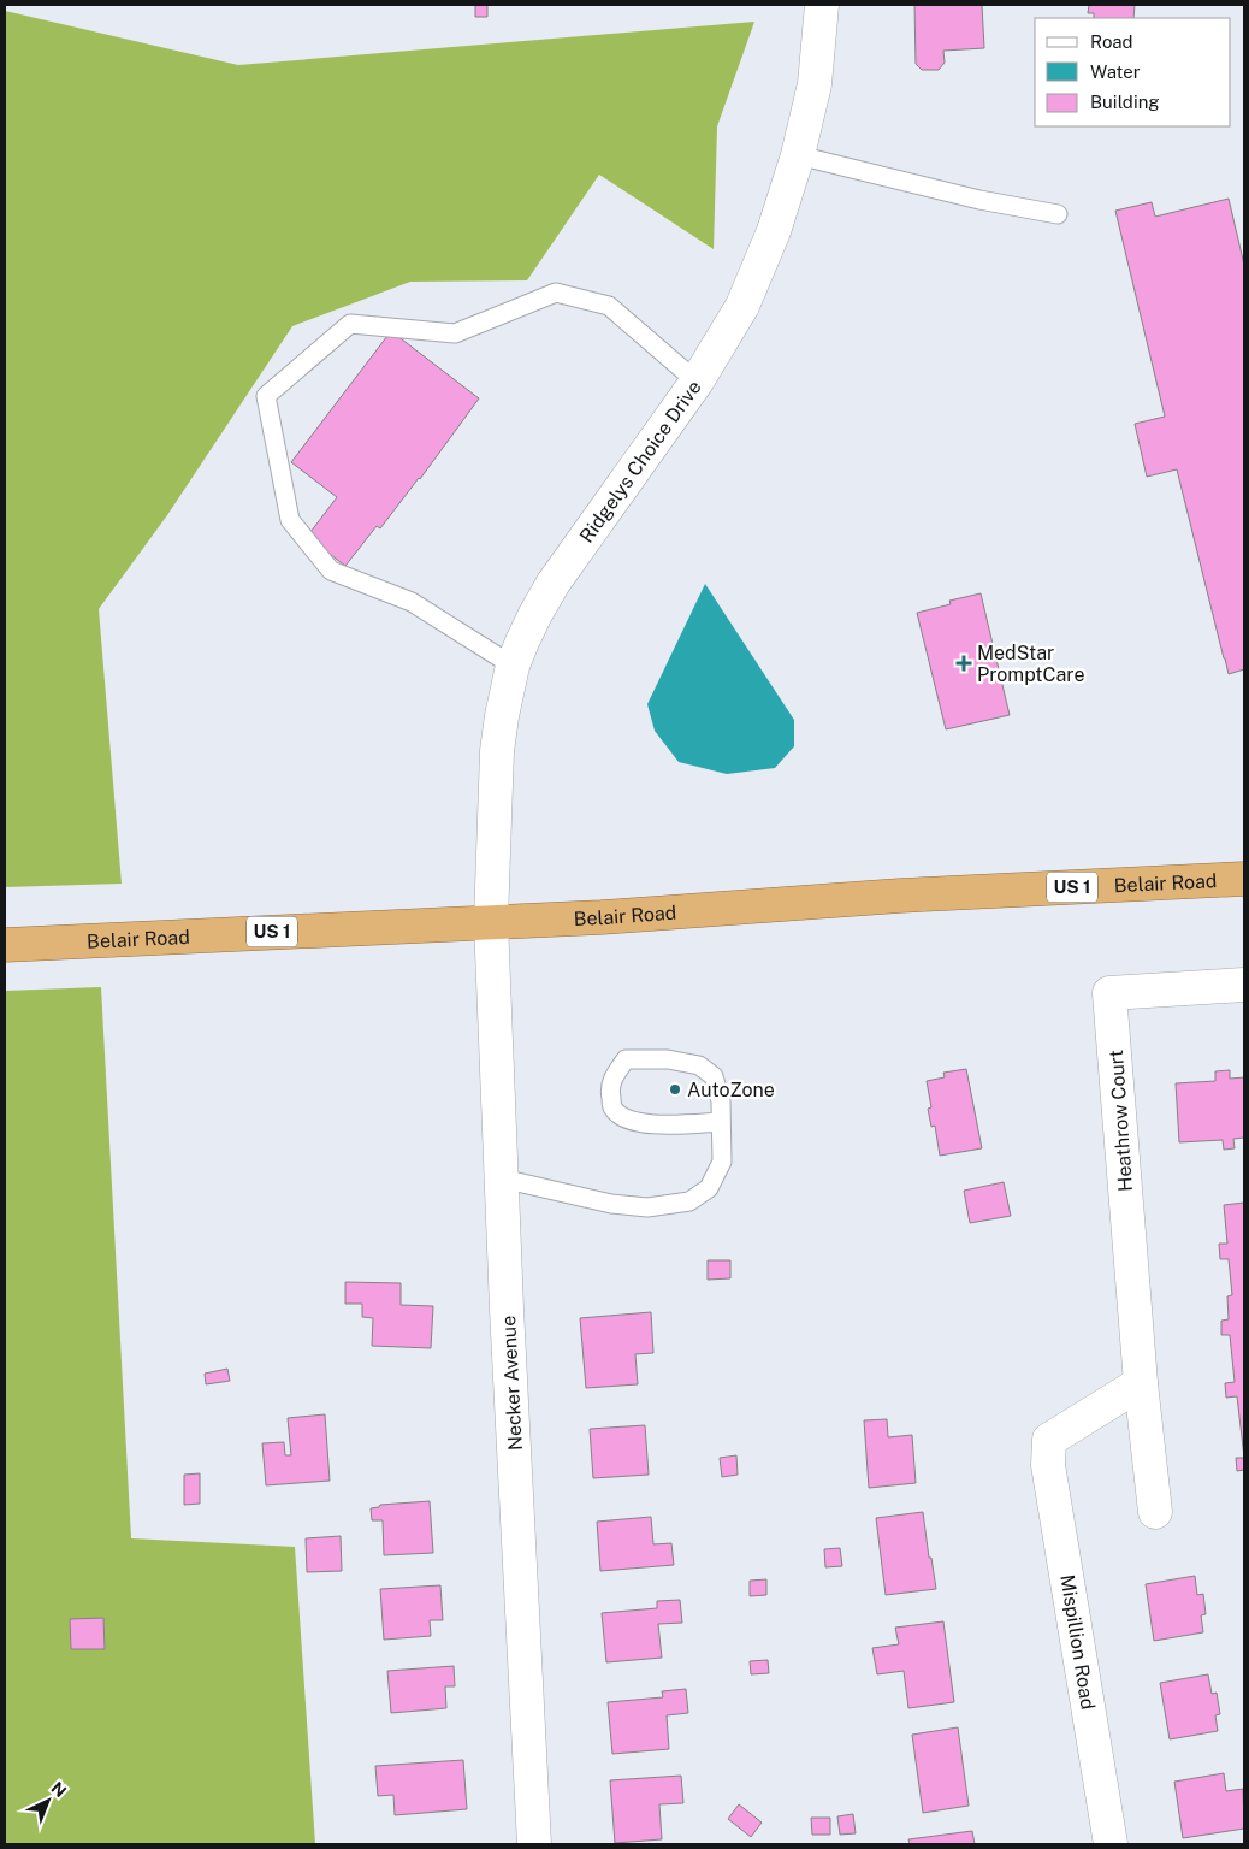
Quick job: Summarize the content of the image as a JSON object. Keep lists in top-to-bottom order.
{
  "streets": {
    "highway": ["Belair Road", "US 1"],
    "street": [
      "Ridgelys Choice Drive",
      "Heathrow Court",
      "Necker Avenue",
      "Mispillion Road"
    ]
  },
  "crossings": [
    ["Ridgelys Choice Drive", "Belair Road"],
    ["Ridgelys Choice Drive", "Necker Avenue"],
    ["Belair Road", "Necker Avenue"],
    ["Heathrow Court", "Mispillion Road"]
  ],
  "places": {
    "health": ["MedStar PromptCare"],
    "other": ["AutoZone"]
  },
  "legend": ["Road", "Water", "Building"],
  "north": "top right"
}
